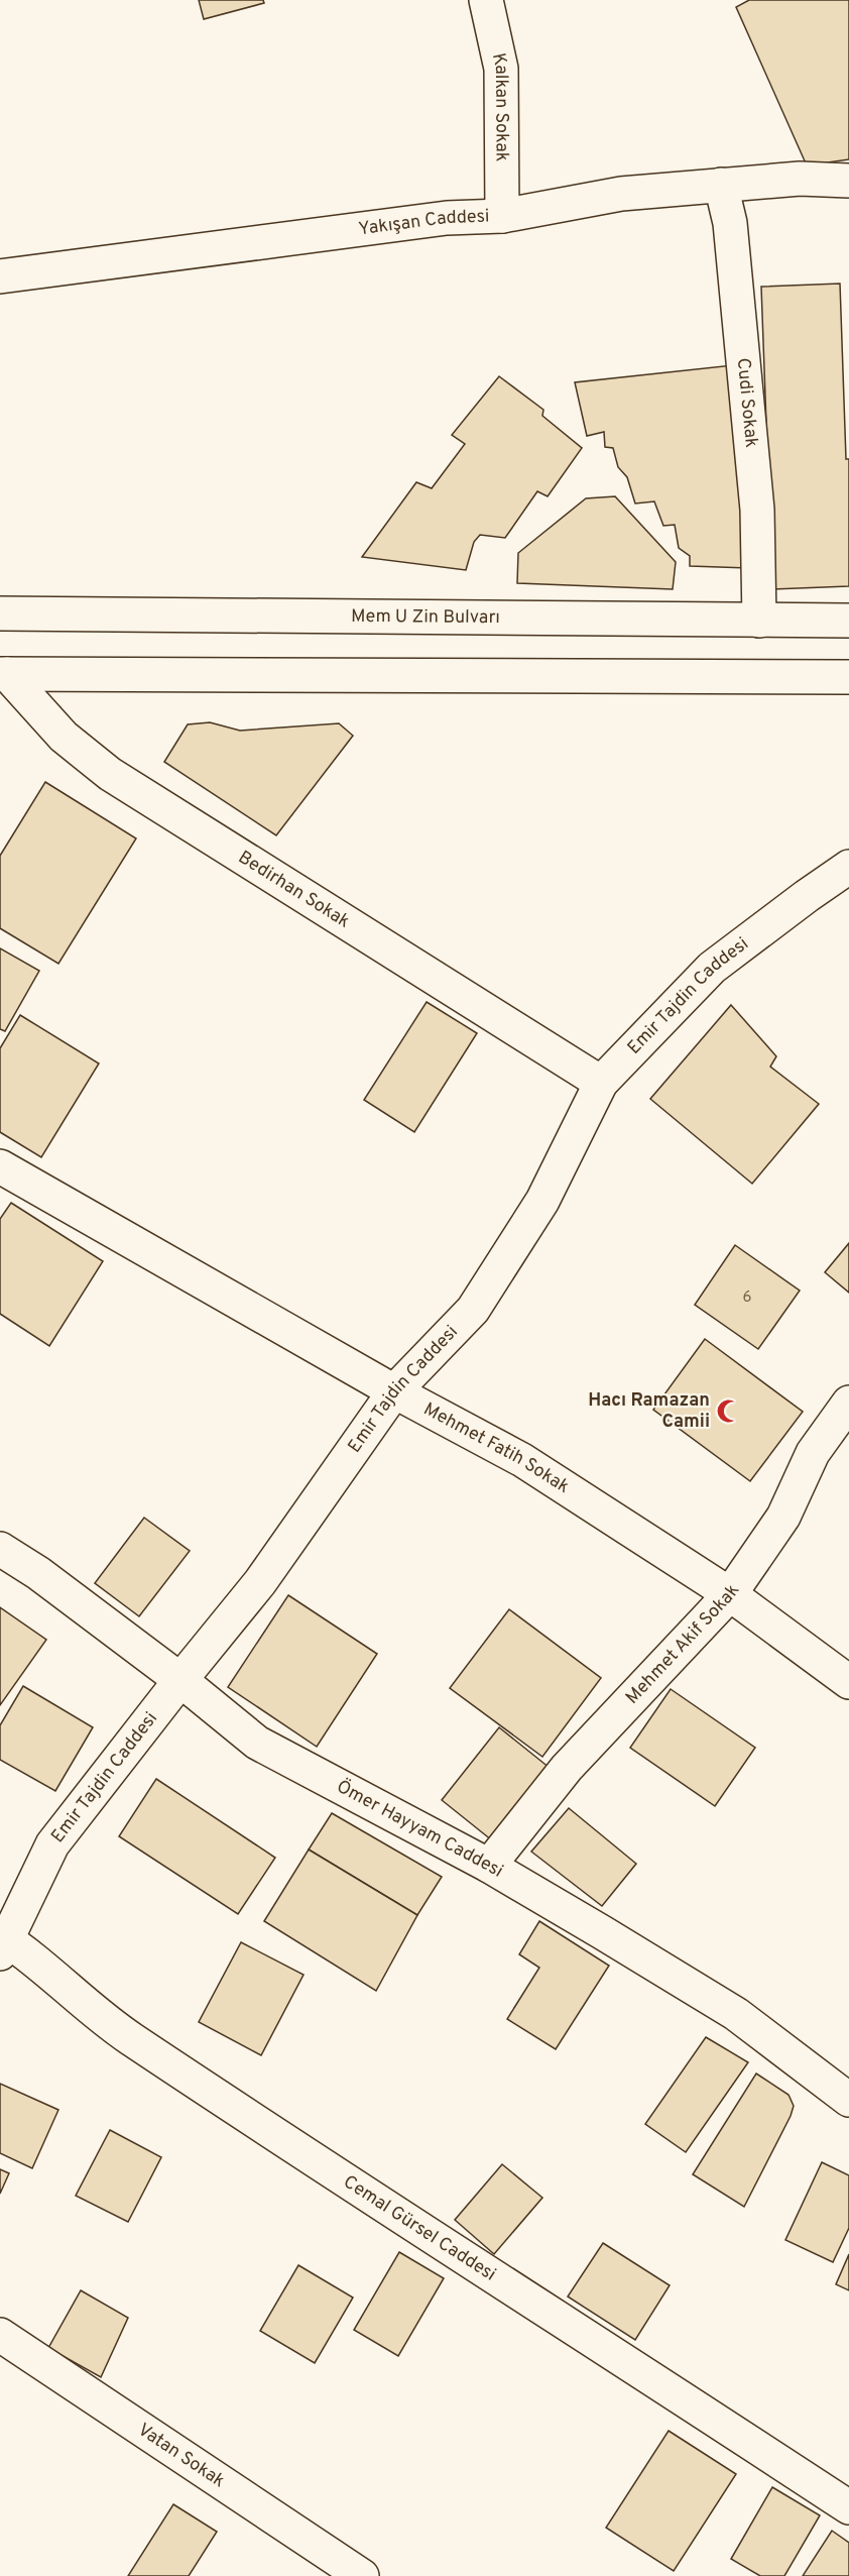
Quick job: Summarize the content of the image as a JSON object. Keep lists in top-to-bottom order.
{
  "streets": {
    "street": [
      "Kalkan Sokak",
      "Yakışan Caddesi",
      "Cudi Sokak",
      "Mem U Zin Bulvarı",
      "Bedirhan Sokak",
      "Emir Tajdin Caddesi",
      "Mehmet Fatih Sokak",
      "Mehmet Akif Sokak",
      "Ömer Hayyam Caddesi",
      "Cemal Gürsel Caddesi",
      "Vatan Sokak"
    ]
  },
  "crossings": [
    ["Kalkan Sokak", "Yakışan Caddesi"],
    ["Yakışan Caddesi", "Cudi Sokak"],
    ["Cudi Sokak", "Mem U Zin Bulvarı"],
    ["Bedirhan Sokak", "Emir Tajdin Caddesi"],
    ["Emir Tajdin Caddesi", "Mehmet Fatih Sokak"],
    ["Emir Tajdin Caddesi", "Ömer Hayyam Caddesi"],
    ["Emir Tajdin Caddesi", "Cemal Gürsel Caddesi"],
    ["Mehmet Fatih Sokak", "Mehmet Akif Sokak"],
    ["Mehmet Akif Sokak", "Ömer Hayyam Caddesi"]
  ],
  "places": {
    "mosque": ["Hacı Ramazan Camii"]
  },
  "house_numbers": ["6"]
}
